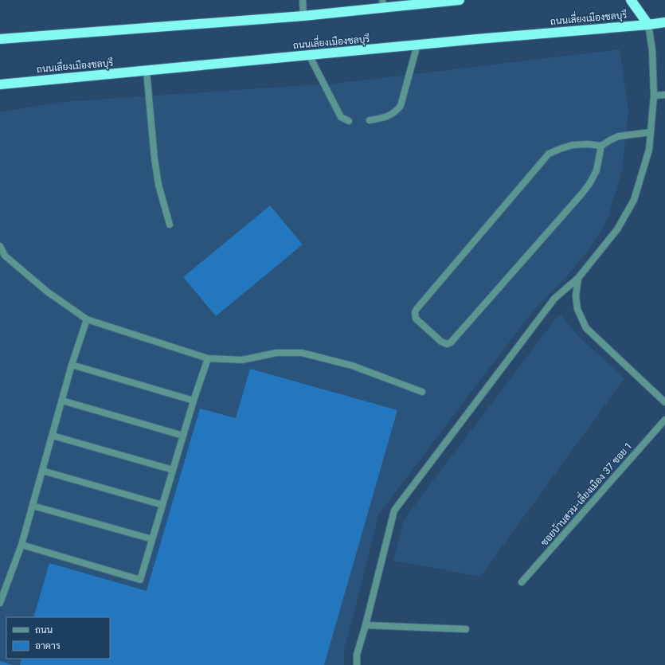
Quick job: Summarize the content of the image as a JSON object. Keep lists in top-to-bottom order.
{
  "streets": {
    "highway": ["ถนนเลี่ยงเมืองชลบุรี"],
    "street": ["ซอยบ้านสวน-เลี่ยงเมือง 37 ซอย 1"]
  },
  "legend": ["ถนน", "อาคาร"]
}
